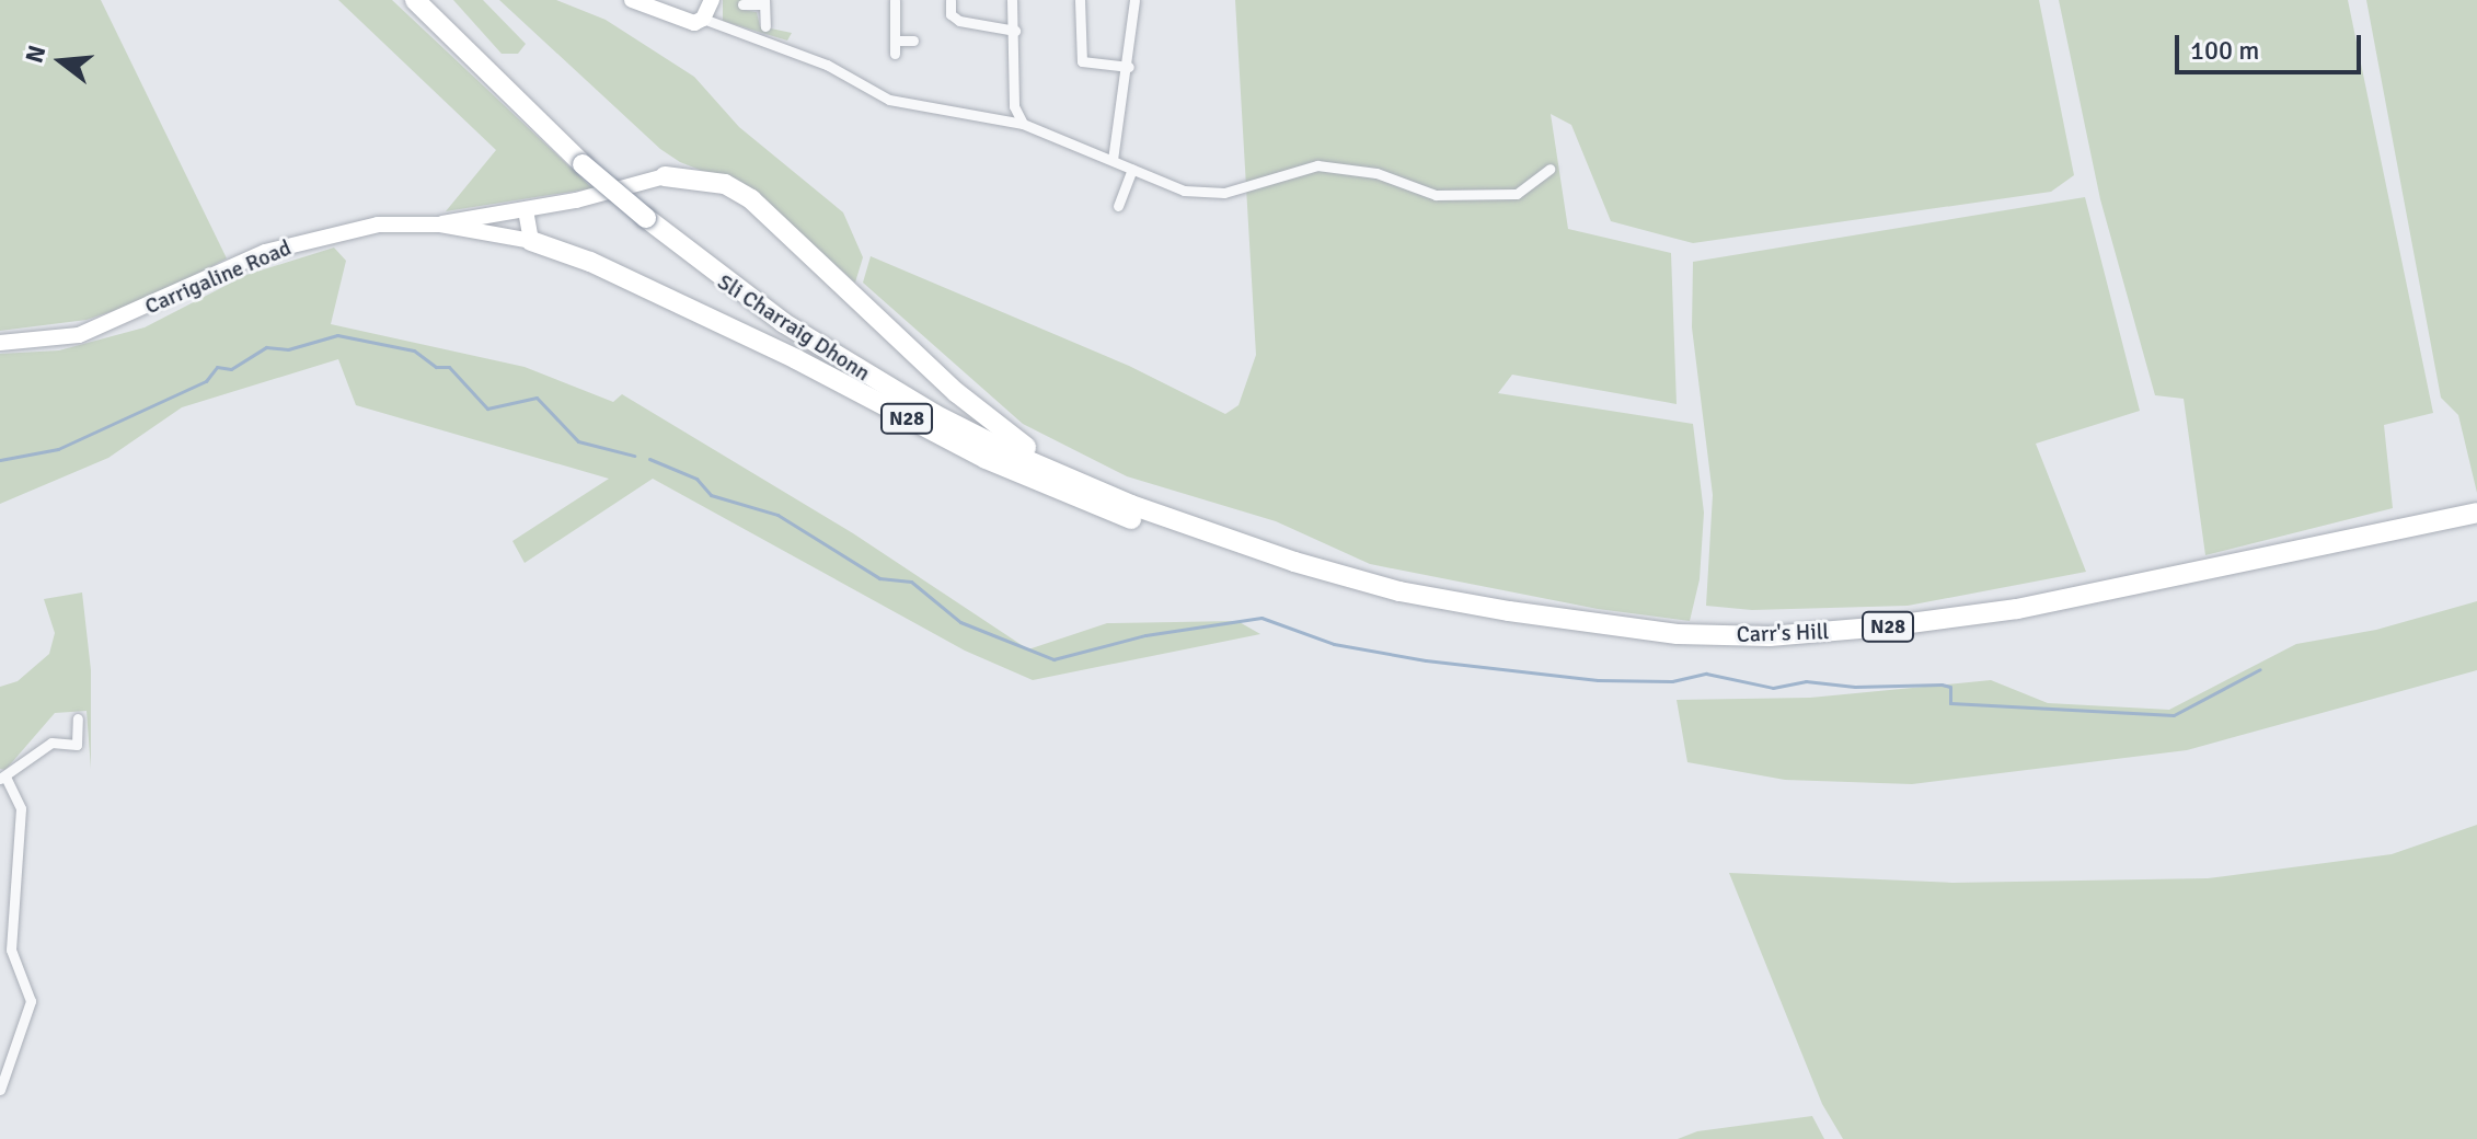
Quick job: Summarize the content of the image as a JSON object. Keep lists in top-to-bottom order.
{
  "streets": {
    "highway": ["Sli Charraig Dhonn", "N28", "Carr's Hill"],
    "main road": ["Carrigaline Road"]
  },
  "crossings": [
    ["Carrigaline Road", "N28"],
    ["Sli Charraig Dhonn", "N28"],
    ["Sli Charraig Dhonn", "Carr's Hill"],
    ["N28", "Carr's Hill"]
  ],
  "scale_bar": "100 m",
  "north": "left"
}
